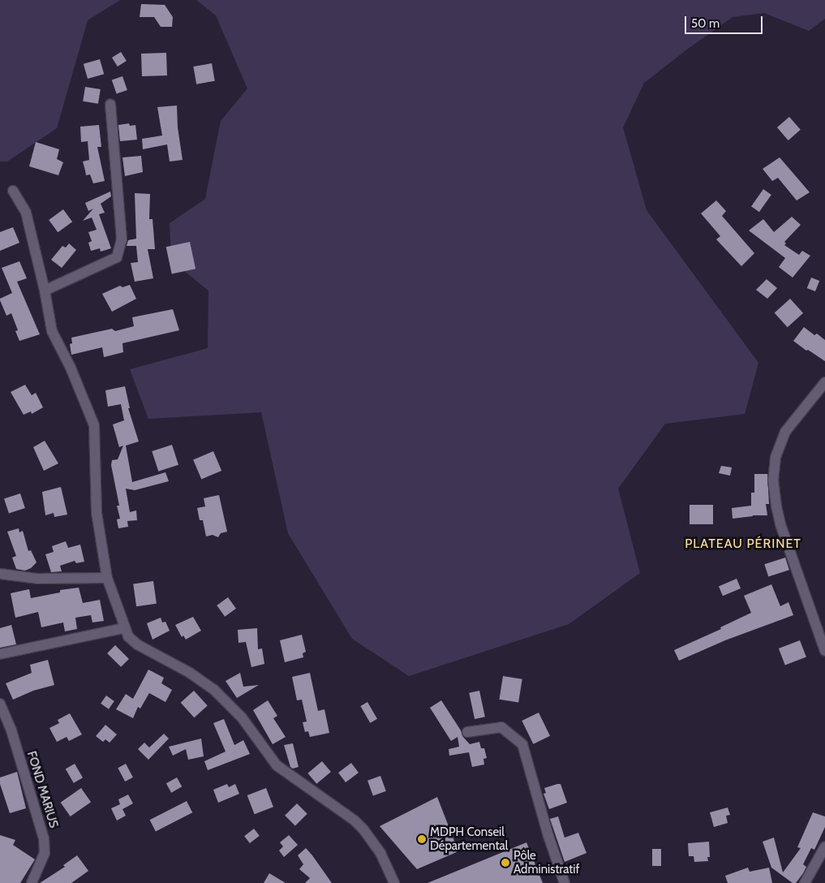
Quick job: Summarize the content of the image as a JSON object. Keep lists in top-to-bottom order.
{
  "streets": {
    "street": ["FOND MARIUS"]
  },
  "districts": ["PLATEAU PÉRINET"],
  "places": ["MDPH Conseil Départemental", "Pôle Administratif"],
  "scale_bar": "50 m"
}
